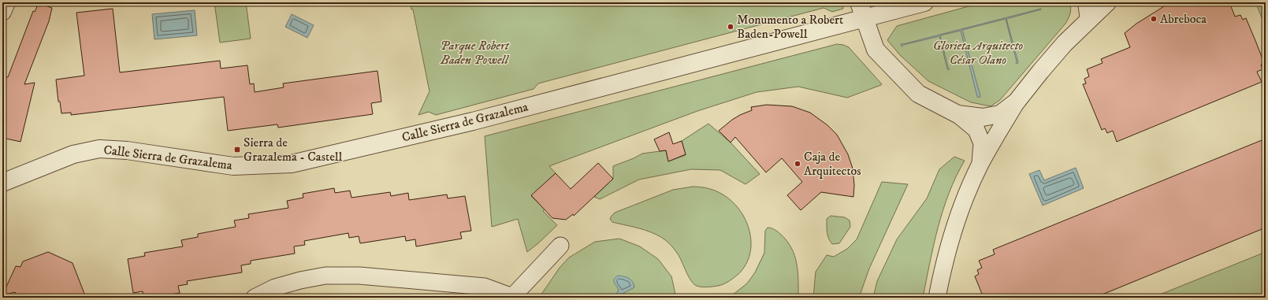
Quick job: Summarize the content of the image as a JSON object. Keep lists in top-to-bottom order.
{
  "streets": {
    "street": ["Calle Sierra de Grazalema"]
  },
  "parks": ["Parque Robert Baden Powell", "Glorieta Arquitecto César Olano"],
  "places": {
    "other": ["Abreboca", "Monumento a Robert Baden-Powell", "Caja de Arquitectos"],
    "transit": ["Sierra de Grazalema - Castell"]
  }
}
